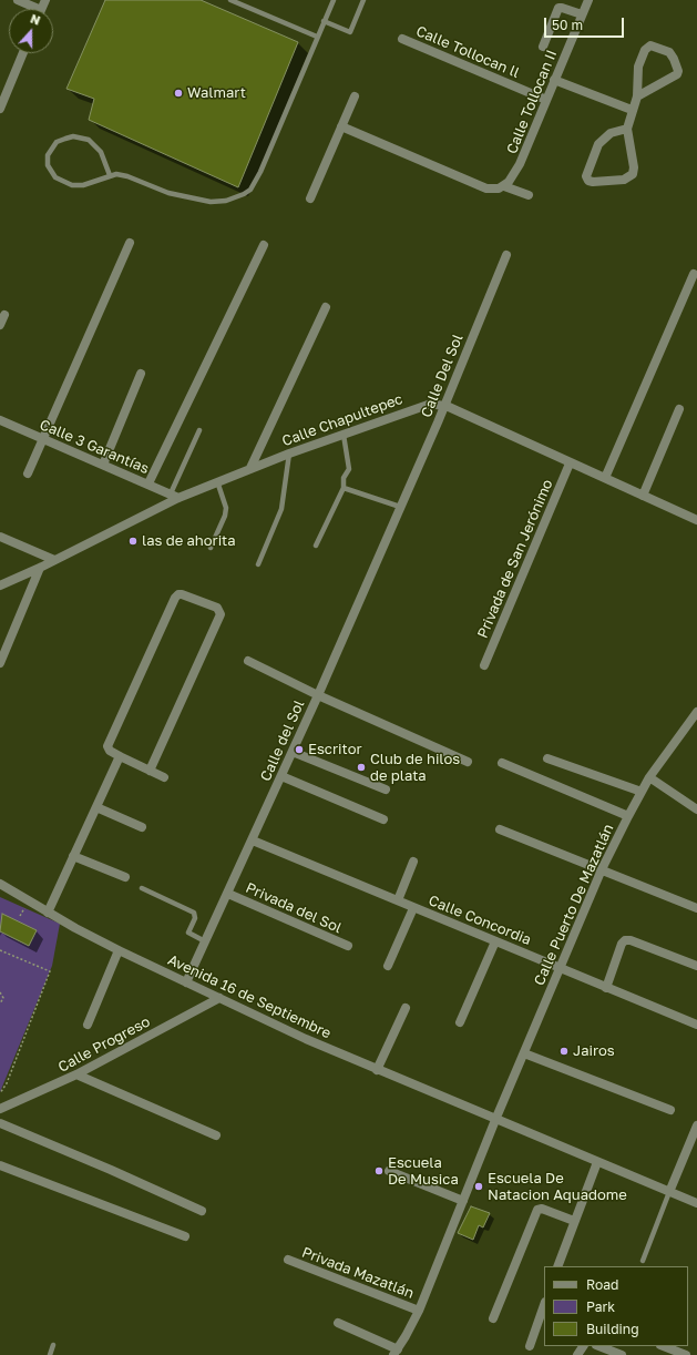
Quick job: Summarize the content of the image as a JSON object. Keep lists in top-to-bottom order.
{
  "streets": {
    "street": [
      "Calle Tollocan ll",
      "Calle Tollocan II",
      "Calle Del Sol",
      "Calle Chapultepec",
      "Calle 3 Garantías",
      "Privada de San Jerónimo",
      "Calle del Sol",
      "Calle Puerto De Mazatlán",
      "Privada del Sol",
      "Calle Concordia",
      "Avenida 16 de Septiembre",
      "Calle Progreso",
      "Privada Mazatlán"
    ]
  },
  "crossings": [
    ["Calle Tollocan ll", "Calle Tollocan II"],
    ["Calle Del Sol", "Calle Chapultepec"],
    ["Calle Del Sol", "Calle del Sol"],
    ["Calle Chapultepec", "Calle 3 Garantías"],
    ["Calle Chapultepec", "Privada de San Jerónimo"],
    ["Calle del Sol", "Privada del Sol"],
    ["Calle del Sol", "Calle Concordia"],
    ["Calle del Sol", "Avenida 16 de Septiembre"],
    ["Calle Puerto De Mazatlán", "Calle Concordia"],
    ["Calle Puerto De Mazatlán", "Avenida 16 de Septiembre"],
    ["Calle Puerto De Mazatlán", "Privada Mazatlán"],
    ["Avenida 16 de Septiembre", "Calle Progreso"]
  ],
  "places": [
    "Walmart",
    "las de ahorita",
    "Escritor",
    "Club de hilos de plata",
    "Jairos",
    "Escuela De Musica",
    "Escuela De Natacion Aquadome"
  ],
  "legend": ["Road", "Park", "Building"],
  "scale_bar": "50 m",
  "north": "top"
}
